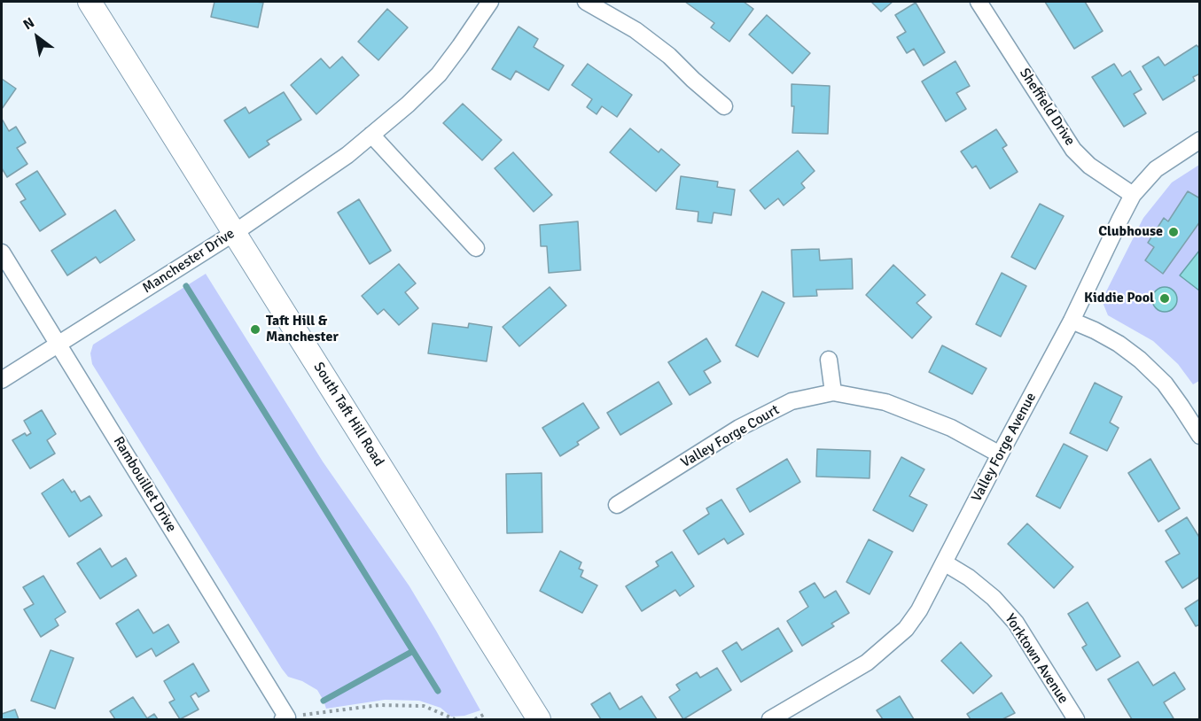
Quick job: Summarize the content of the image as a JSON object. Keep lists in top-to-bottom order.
{
  "streets": {
    "main road": ["South Taft Hill Road"],
    "street": [
      "Sheffield Drive",
      "Manchester Drive",
      "Valley Forge Court",
      "Valley Forge Avenue",
      "Rambouillet Drive",
      "Yorktown Avenue"
    ]
  },
  "crossings": [
    ["Sheffield Drive", "Valley Forge Avenue"],
    ["Manchester Drive", "South Taft Hill Road"],
    ["Manchester Drive", "Rambouillet Drive"],
    ["Valley Forge Court", "Valley Forge Avenue"],
    ["Valley Forge Avenue", "Yorktown Avenue"]
  ],
  "places": ["Clubhouse", "Kiddie Pool", "Taft Hill & Manchester"],
  "north": "top left"
}
